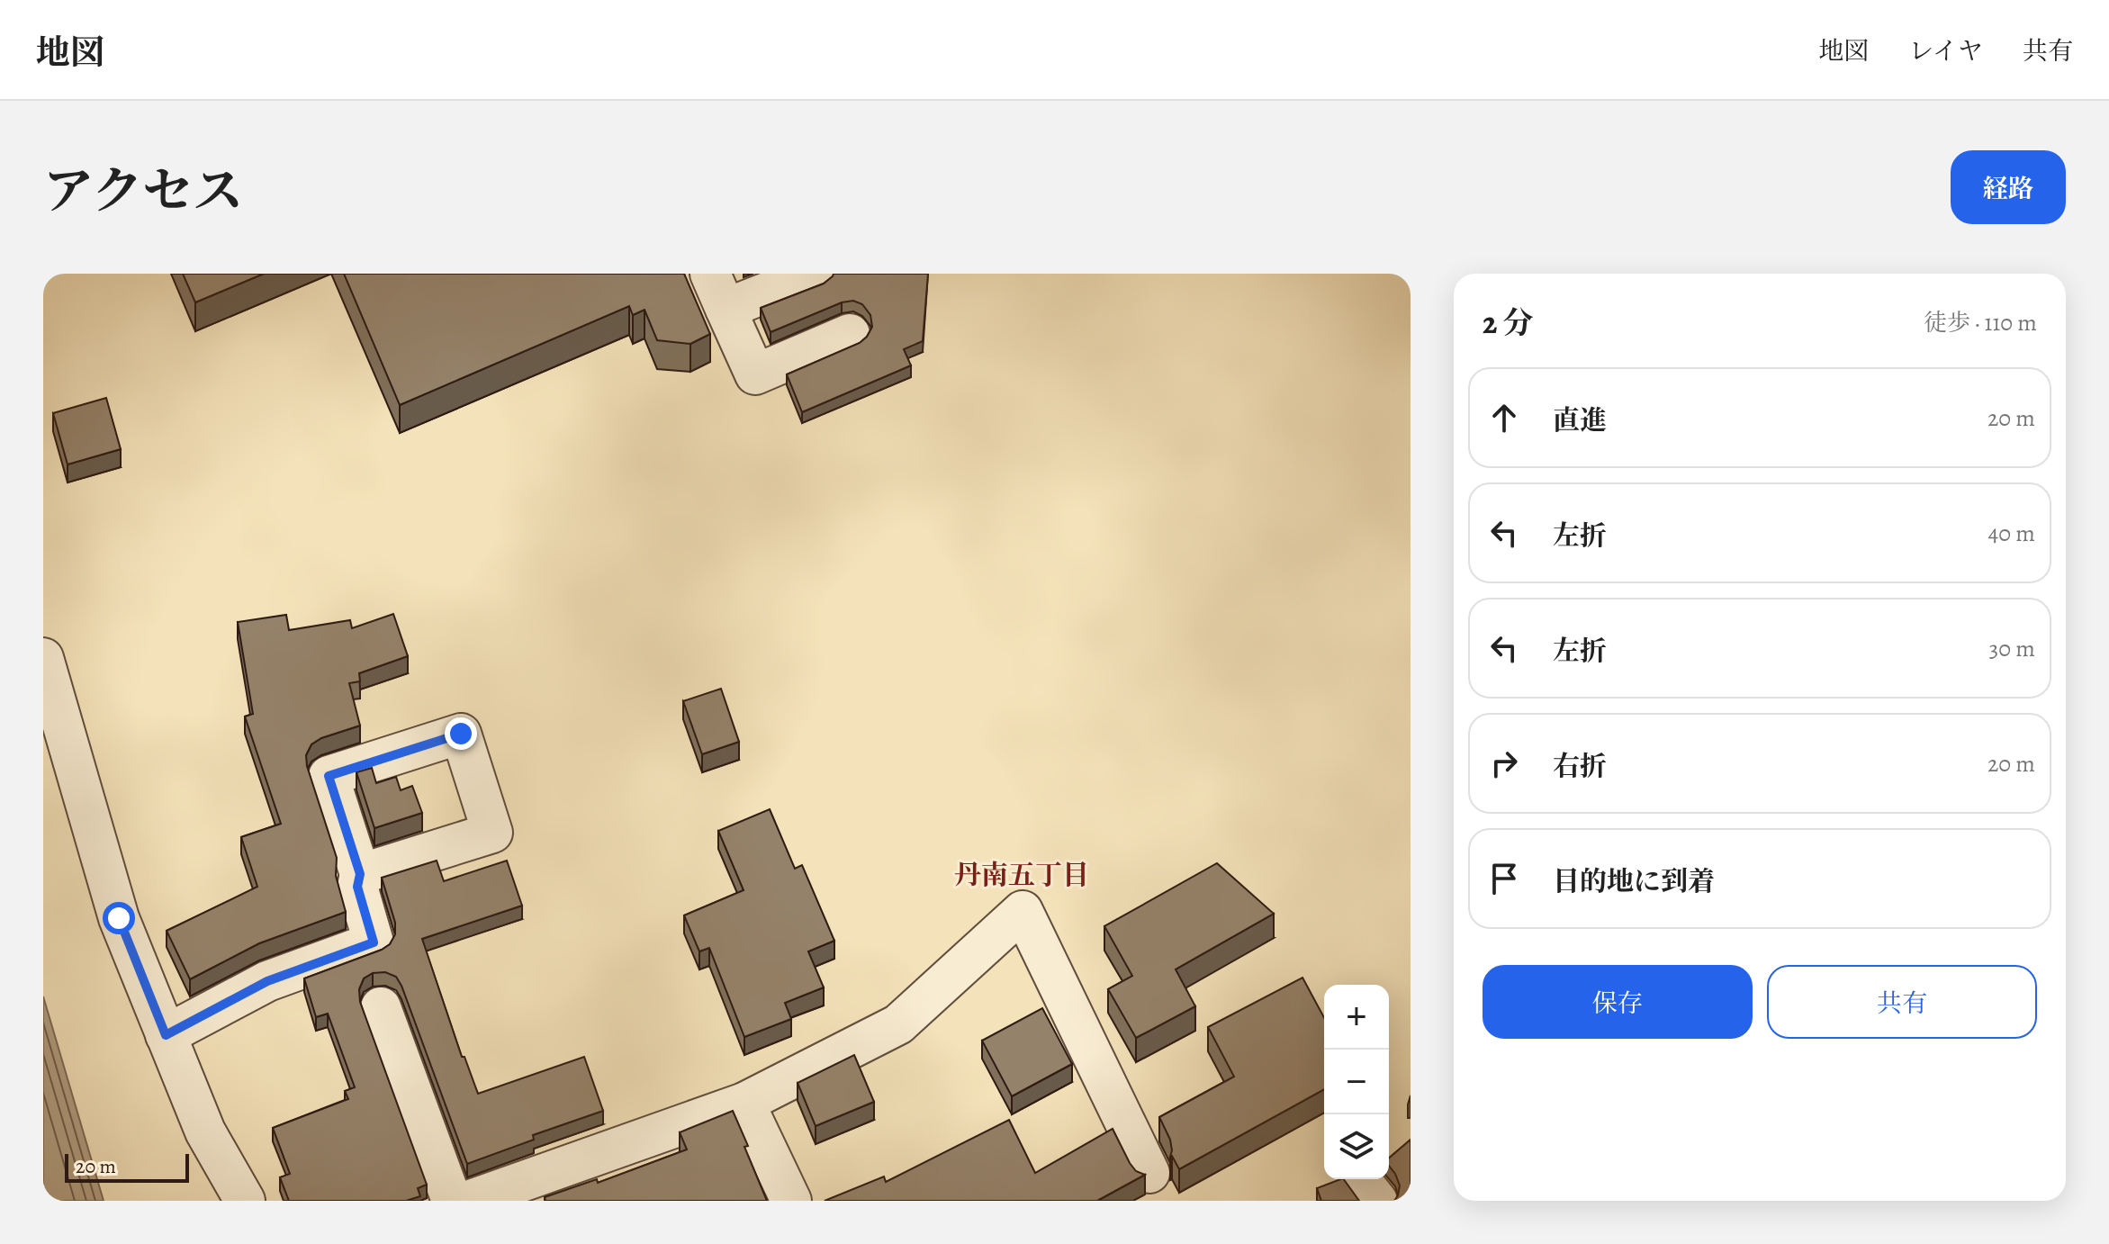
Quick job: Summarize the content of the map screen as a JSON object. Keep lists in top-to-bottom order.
{
  "districts": ["丹南五丁目"],
  "scale_bar": "20 m",
  "page": {
    "header": "地図",
    "nav": ["地図", "レイヤ", "共有"],
    "title": "アクセス",
    "buttons": [
      "経路",
      ["保存", "共有"]
    ],
    "heading": ["2 分", "徒歩 · 110 m"],
    "list": [
      ["直進", "20 m"],
      ["左折", "40 m"],
      ["左折", "30 m"],
      ["右折", "20 m"],
      "目的地に到着"
    ],
    "map_buttons": ["+", "−"],
    "scale": "20 m"
  }
}
